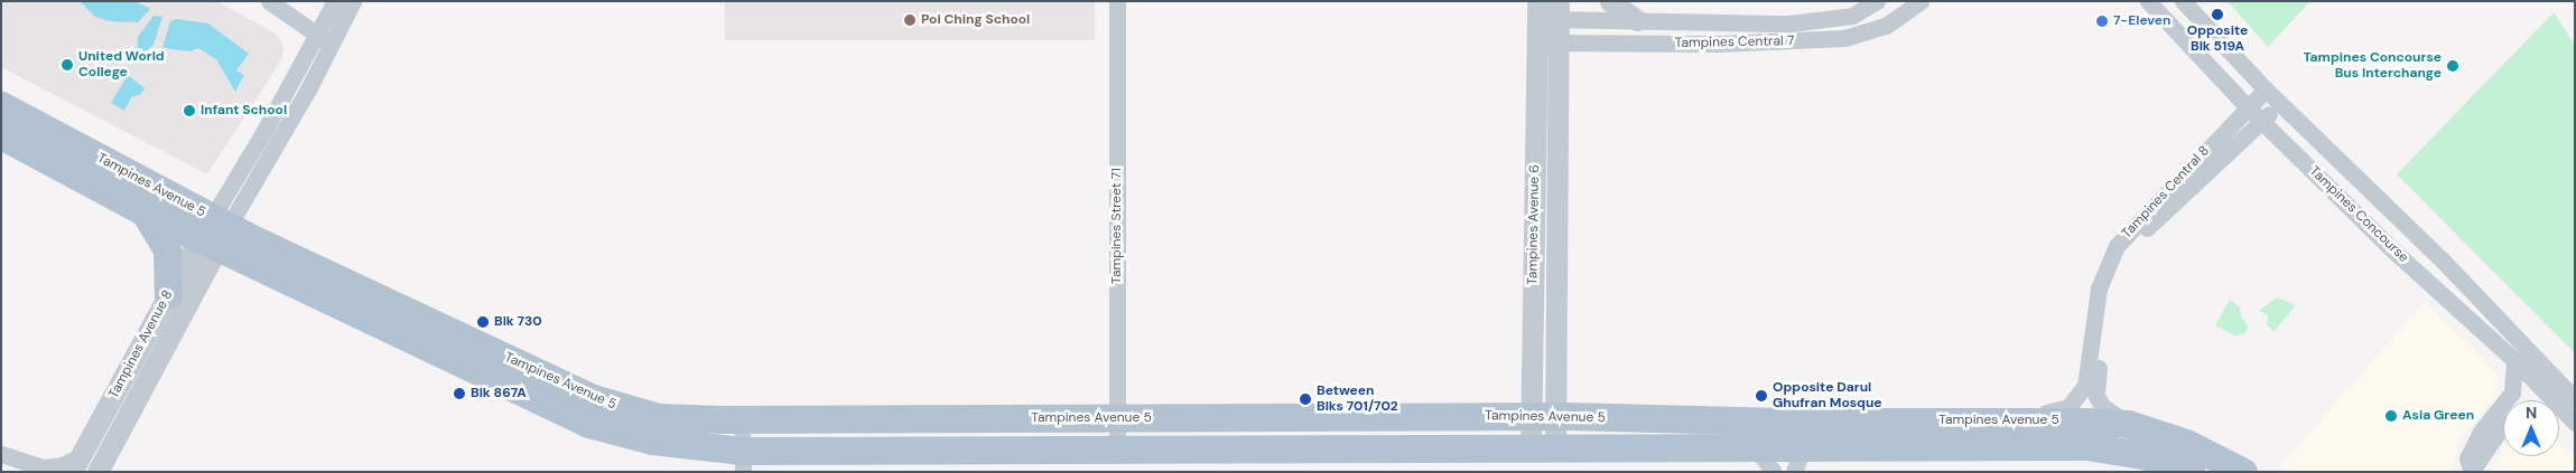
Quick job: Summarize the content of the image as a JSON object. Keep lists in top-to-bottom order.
{
  "streets": {
    "main road": ["Tampines Avenue 5"],
    "street": [
      "Tampines Central 7",
      "Tampines Central 8",
      "Tampines Concourse",
      "Tampines Avenue 6",
      "Tampines Street 71",
      "Tampines Avenue 8"
    ]
  },
  "crossings": [
    ["Tampines Central 7", "Tampines Avenue 6"],
    ["Tampines Avenue 5", "Tampines Central 8"],
    ["Tampines Avenue 5", "Tampines Avenue 6"],
    ["Tampines Avenue 5", "Tampines Street 71"],
    ["Tampines Avenue 5", "Tampines Avenue 8"],
    ["Tampines Central 8", "Tampines Concourse"]
  ],
  "places": [
    "Opposite Blk 519A",
    "Poi Ching School",
    "7-Eleven",
    "United World College",
    "Tampines Concourse Bus Interchange",
    "Infant School",
    "Blk 730",
    "Blk 867A",
    "Opposite Darul Ghufran Mosque",
    "Between Blks 701/702",
    "Asia Green"
  ],
  "north": "top"
}
